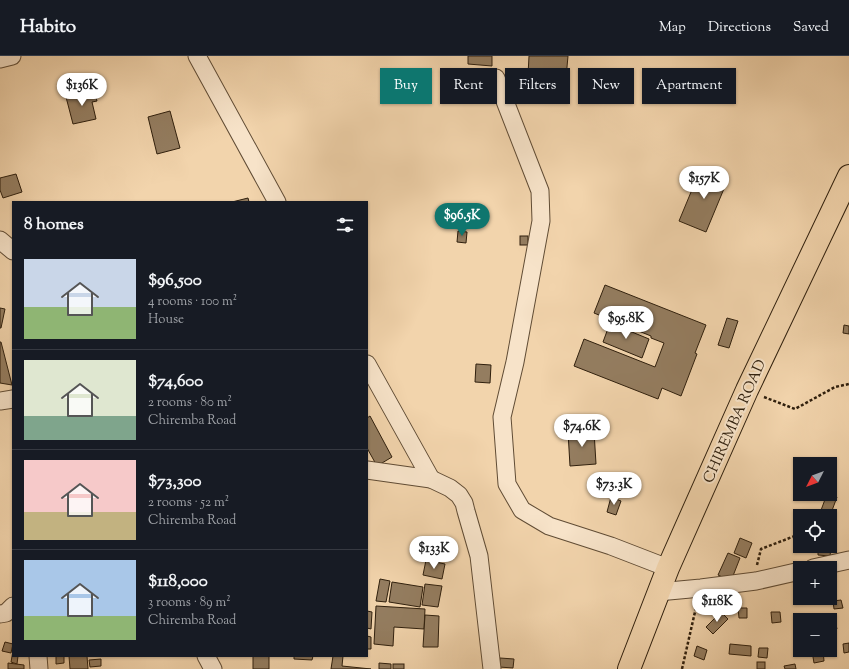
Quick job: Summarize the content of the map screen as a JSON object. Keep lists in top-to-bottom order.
{
  "streets": {
    "main road": ["CHIREMBA ROAD"]
  },
  "north": "bottom left",
  "page": {
    "header": "Habito",
    "nav": ["Map", "Directions", "Saved"],
    "chip": [
      "Buy",
      "Rent",
      "Filters",
      "New",
      "Apartment"
    ],
    "price": [
      "$136K",
      "$157K",
      "$96.5K",
      "$95.8K",
      "$74.6K",
      "$73.3K",
      "$133K",
      "$118K"
    ],
    "heading": "8 homes",
    "list": [
      {
        "name": "$96,500",
        "note": "4 rooms · 100 m² · House"
      },
      {
        "name": "$74,600",
        "note": "2 rooms · 80 m² · Chiremba Road"
      },
      {
        "name": "$73,300",
        "note": "2 rooms · 52 m² · Chiremba Road"
      },
      {
        "name": "$118,000",
        "note": "3 rooms · 89 m² · Chiremba Road"
      }
    ],
    "map_buttons": ["+", "−"]
  }
}
